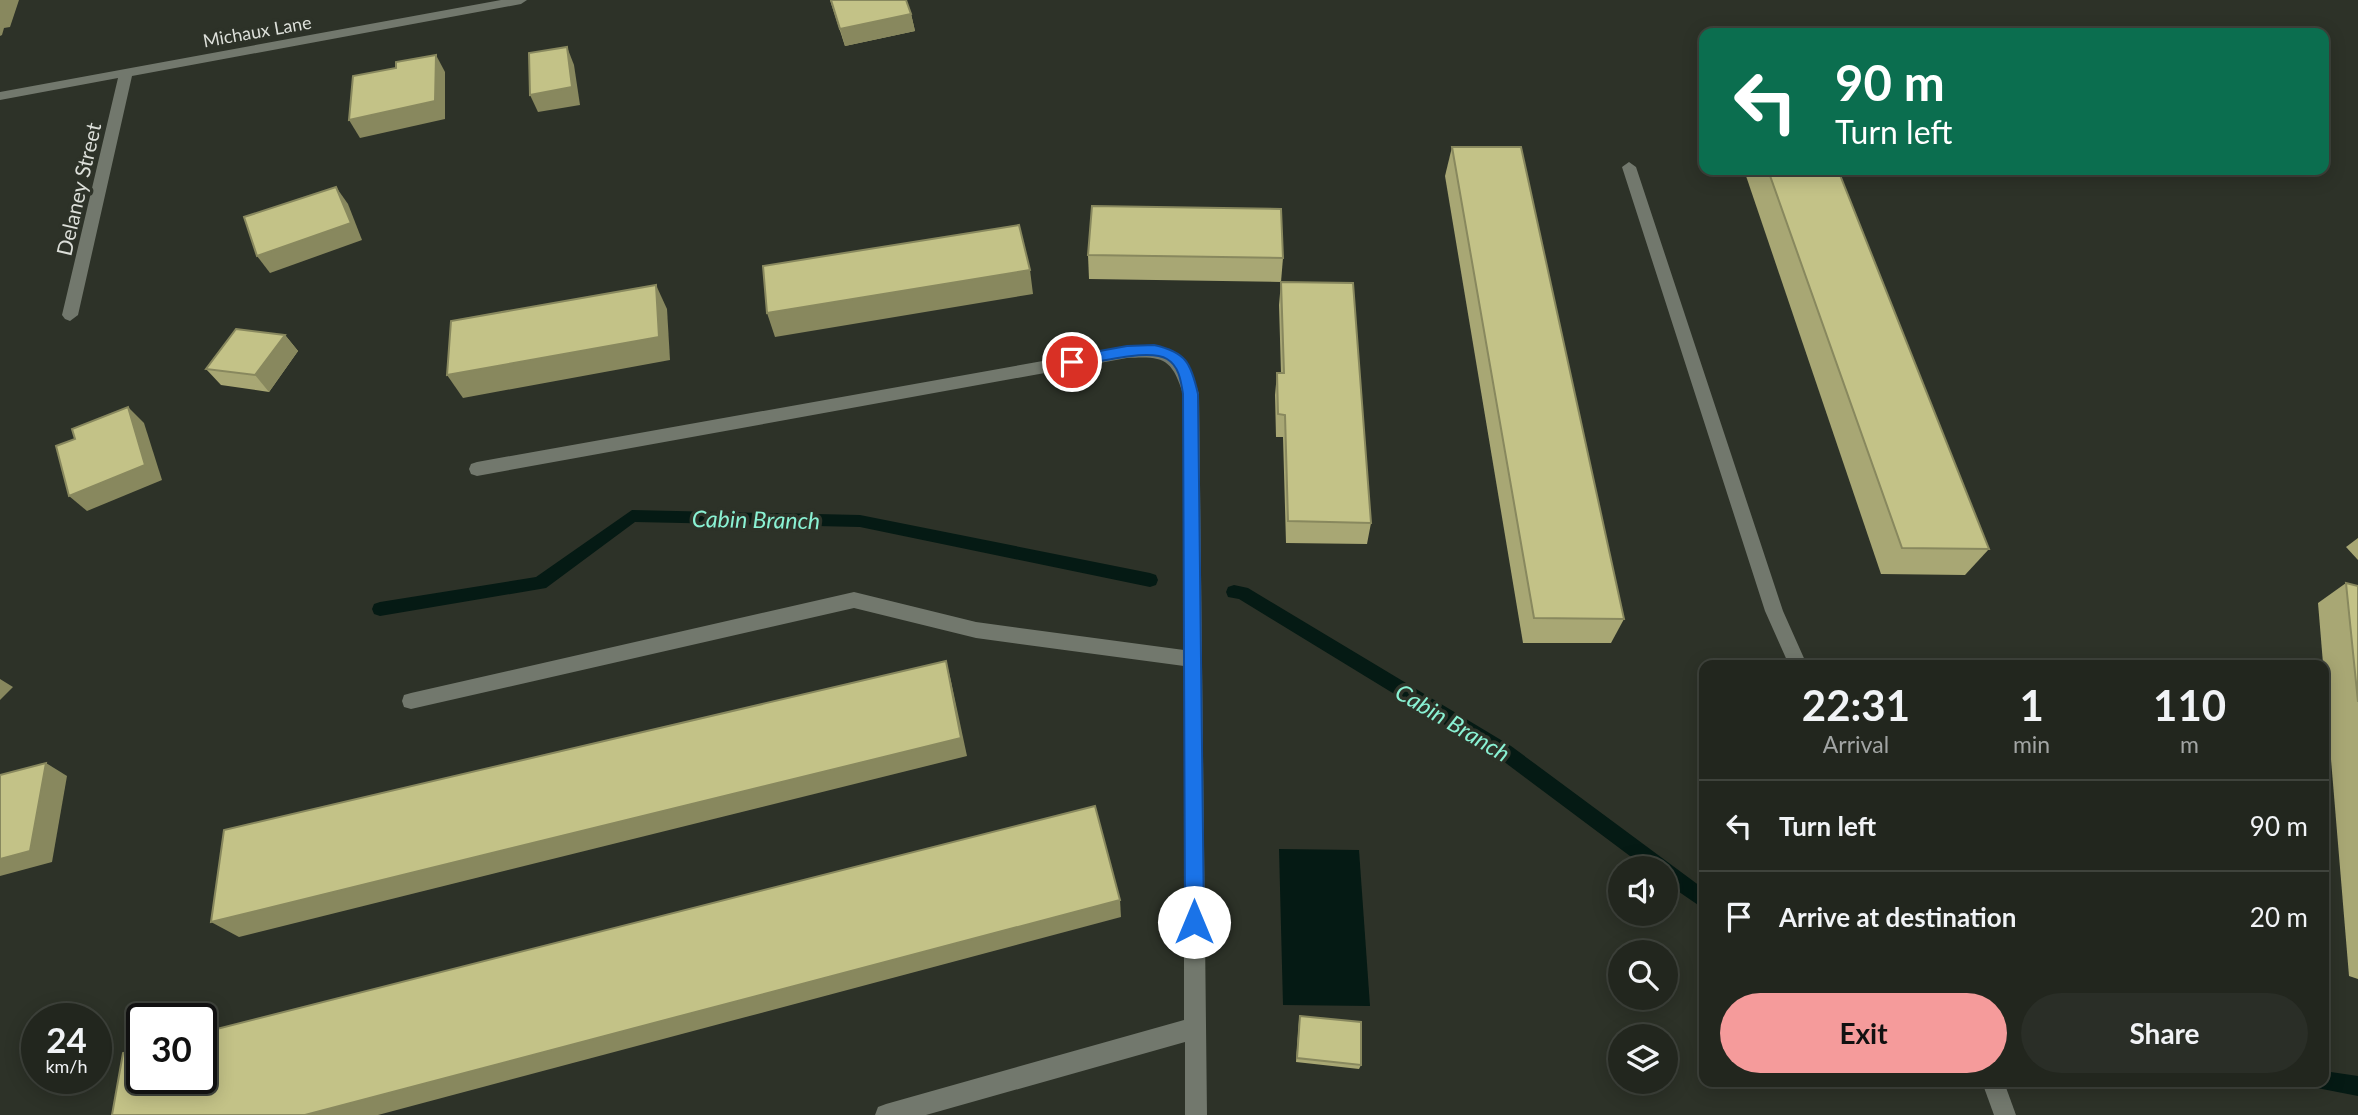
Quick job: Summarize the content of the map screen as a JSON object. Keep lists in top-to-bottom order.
{
  "streets": {
    "street": ["Michaux Lane", "Delaney Street"]
  },
  "crossings": [
    ["Michaux Lane", "Delaney Street"]
  ],
  "water": ["Cabin Branch"],
  "page": {
    "turn": ["90 m", "Turn left"],
    "eta": [
      "22:31",
      "Arrival",
      "1",
      "min",
      "110",
      "m"
    ],
    "list": [
      {
        "name": "Turn left",
        "value": "90 m"
      },
      {
        "name": "Arrive at destination",
        "value": "20 m"
      }
    ],
    "buttons": ["Exit", "Share"],
    "speed": "24 km/h",
    "limit": "30"
  }
}
